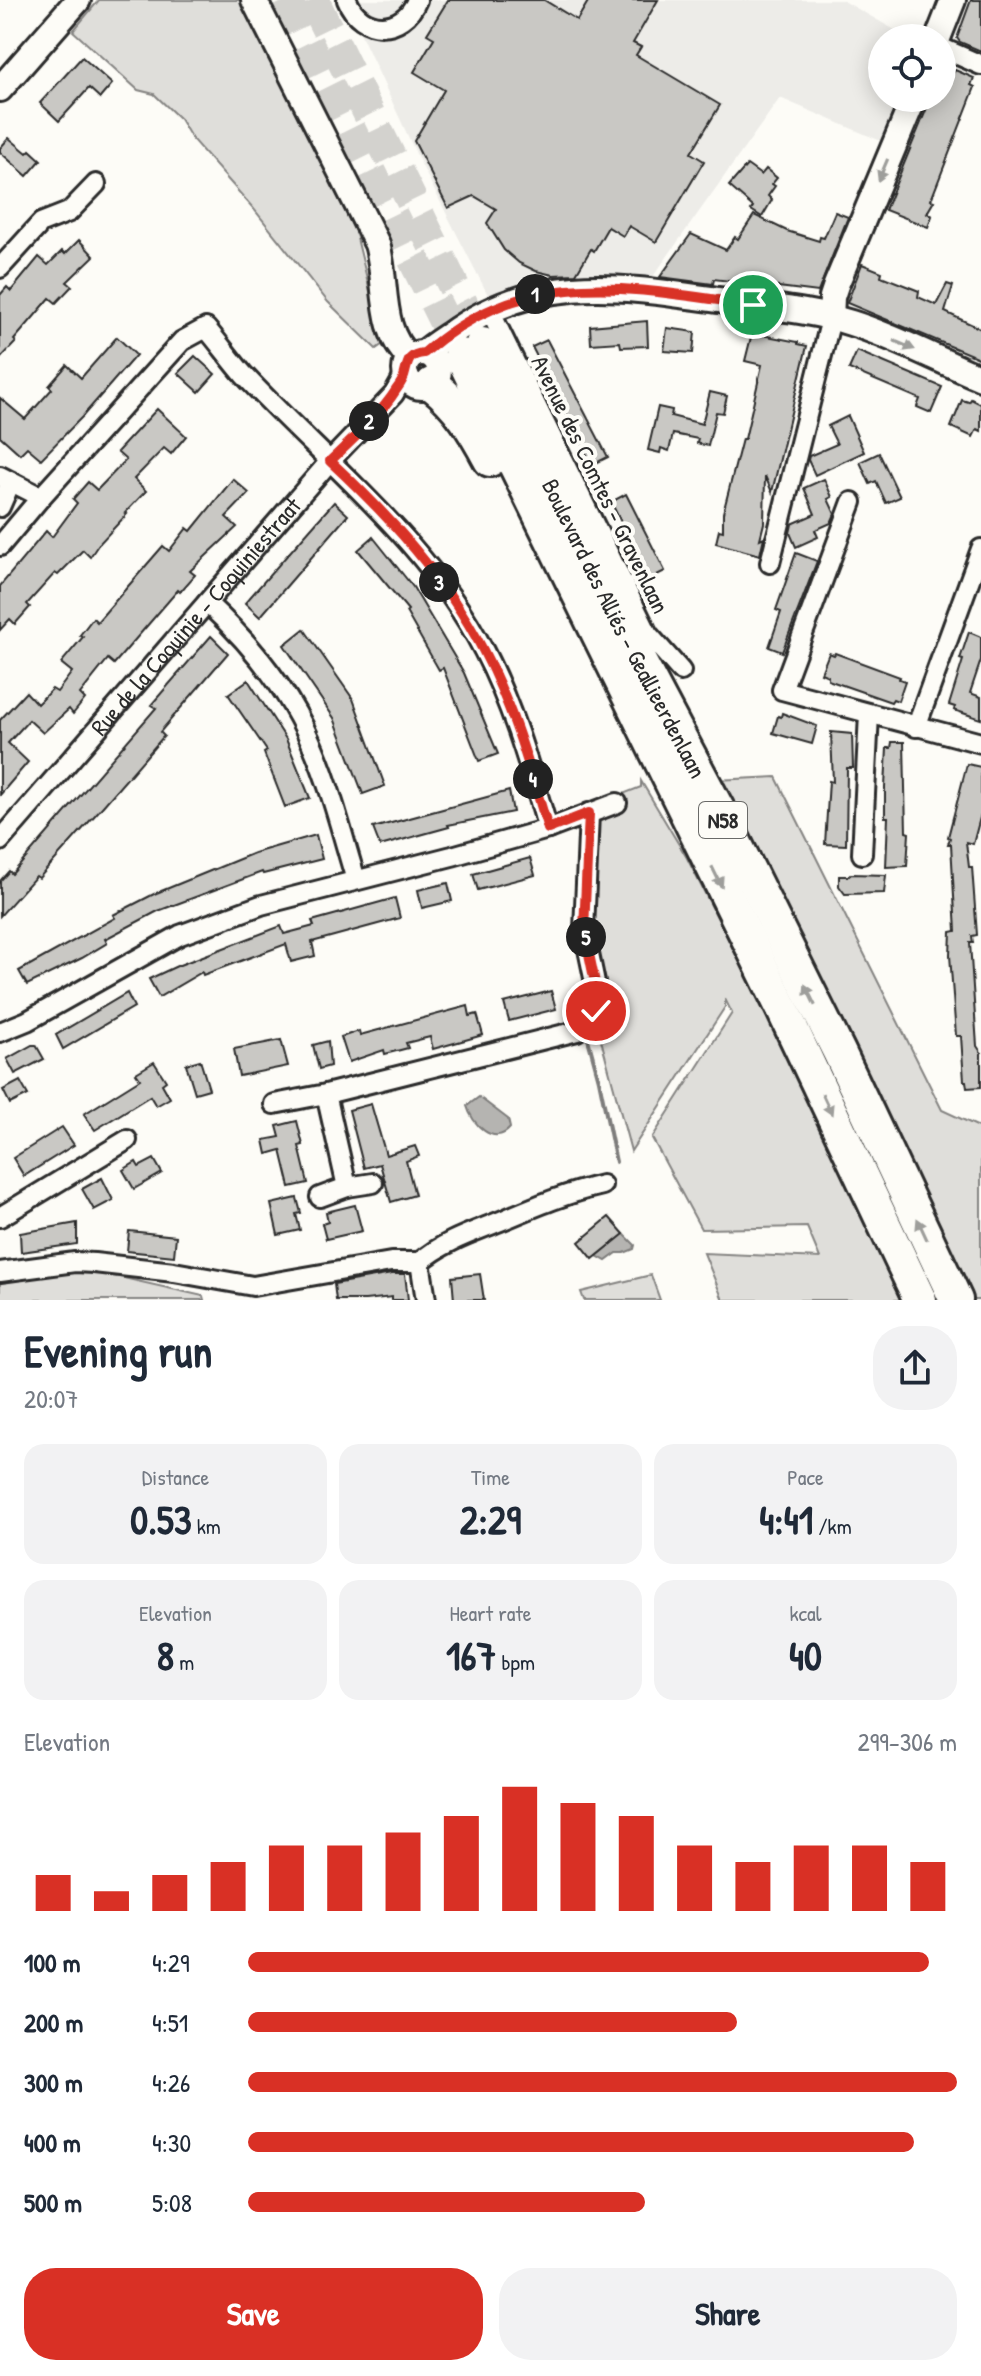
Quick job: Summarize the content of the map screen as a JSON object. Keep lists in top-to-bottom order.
{
  "streets": {
    "highway": ["Boulevard des Alliés - Geallieerdenlaan", "N58"],
    "street": ["Avenue des Comtes - Gravenlaan", "Rue de la Coquinie - Coquiniestraat"]
  },
  "crossings": [
    ["Avenue des Comtes - Gravenlaan", "Rue de la Coquinie - Coquiniestraat"],
    ["Rue de la Coquinie - Coquiniestraat", "Boulevard des Alliés - Geallieerdenlaan"]
  ],
  "page": {
    "pins": [
      "1",
      "2",
      "3",
      "4",
      "5"
    ],
    "heading": ["Evening run", "20:07"],
    "stats": [
      ["Distance", "0.53 km"],
      ["Time", "2:29"],
      ["Pace", "4:41 /km"],
      ["Elevation", "8 m"],
      ["Heart rate", "167 bpm"],
      ["kcal", "40"]
    ],
    "chart": ["Elevation", "299–306 m"],
    "list": [
      {
        "name": "100 m",
        "note": "4:29"
      },
      {
        "name": "200 m",
        "note": "4:51"
      },
      {
        "name": "300 m",
        "note": "4:26"
      },
      {
        "name": "400 m",
        "note": "4:30"
      },
      {
        "name": "500 m",
        "note": "5:08"
      }
    ],
    "buttons": ["Save", "Share"]
  }
}
